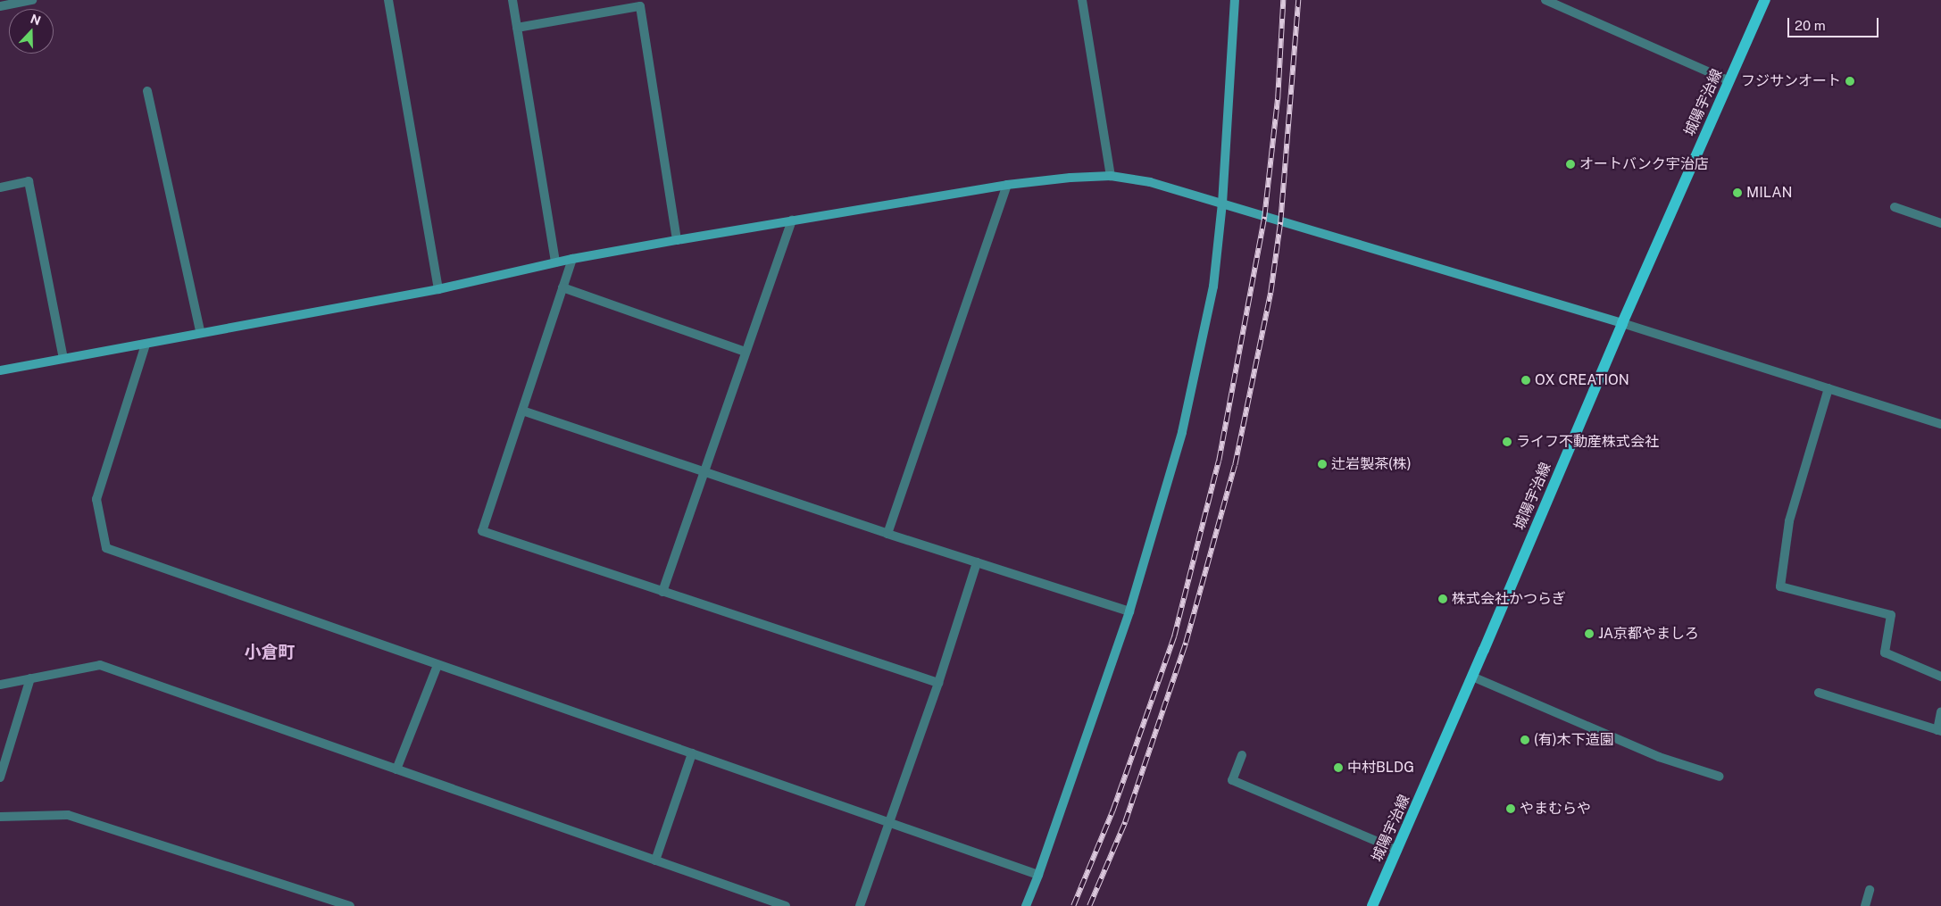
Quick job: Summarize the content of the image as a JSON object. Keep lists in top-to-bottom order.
{
  "streets": {
    "main road": ["城陽宇治線"]
  },
  "districts": ["小倉町"],
  "places": [
    "フジサンオート",
    "オートバンク宇治店",
    "MILAN",
    "OX CREATION",
    "ライフ不動産株式会社",
    "辻岩製茶(株)",
    "株式会社かつらぎ",
    "JA京都やましろ",
    "(有)木下造園",
    "中村BLDG",
    "やまむらや"
  ],
  "scale_bar": "20 m",
  "north": "top"
}
